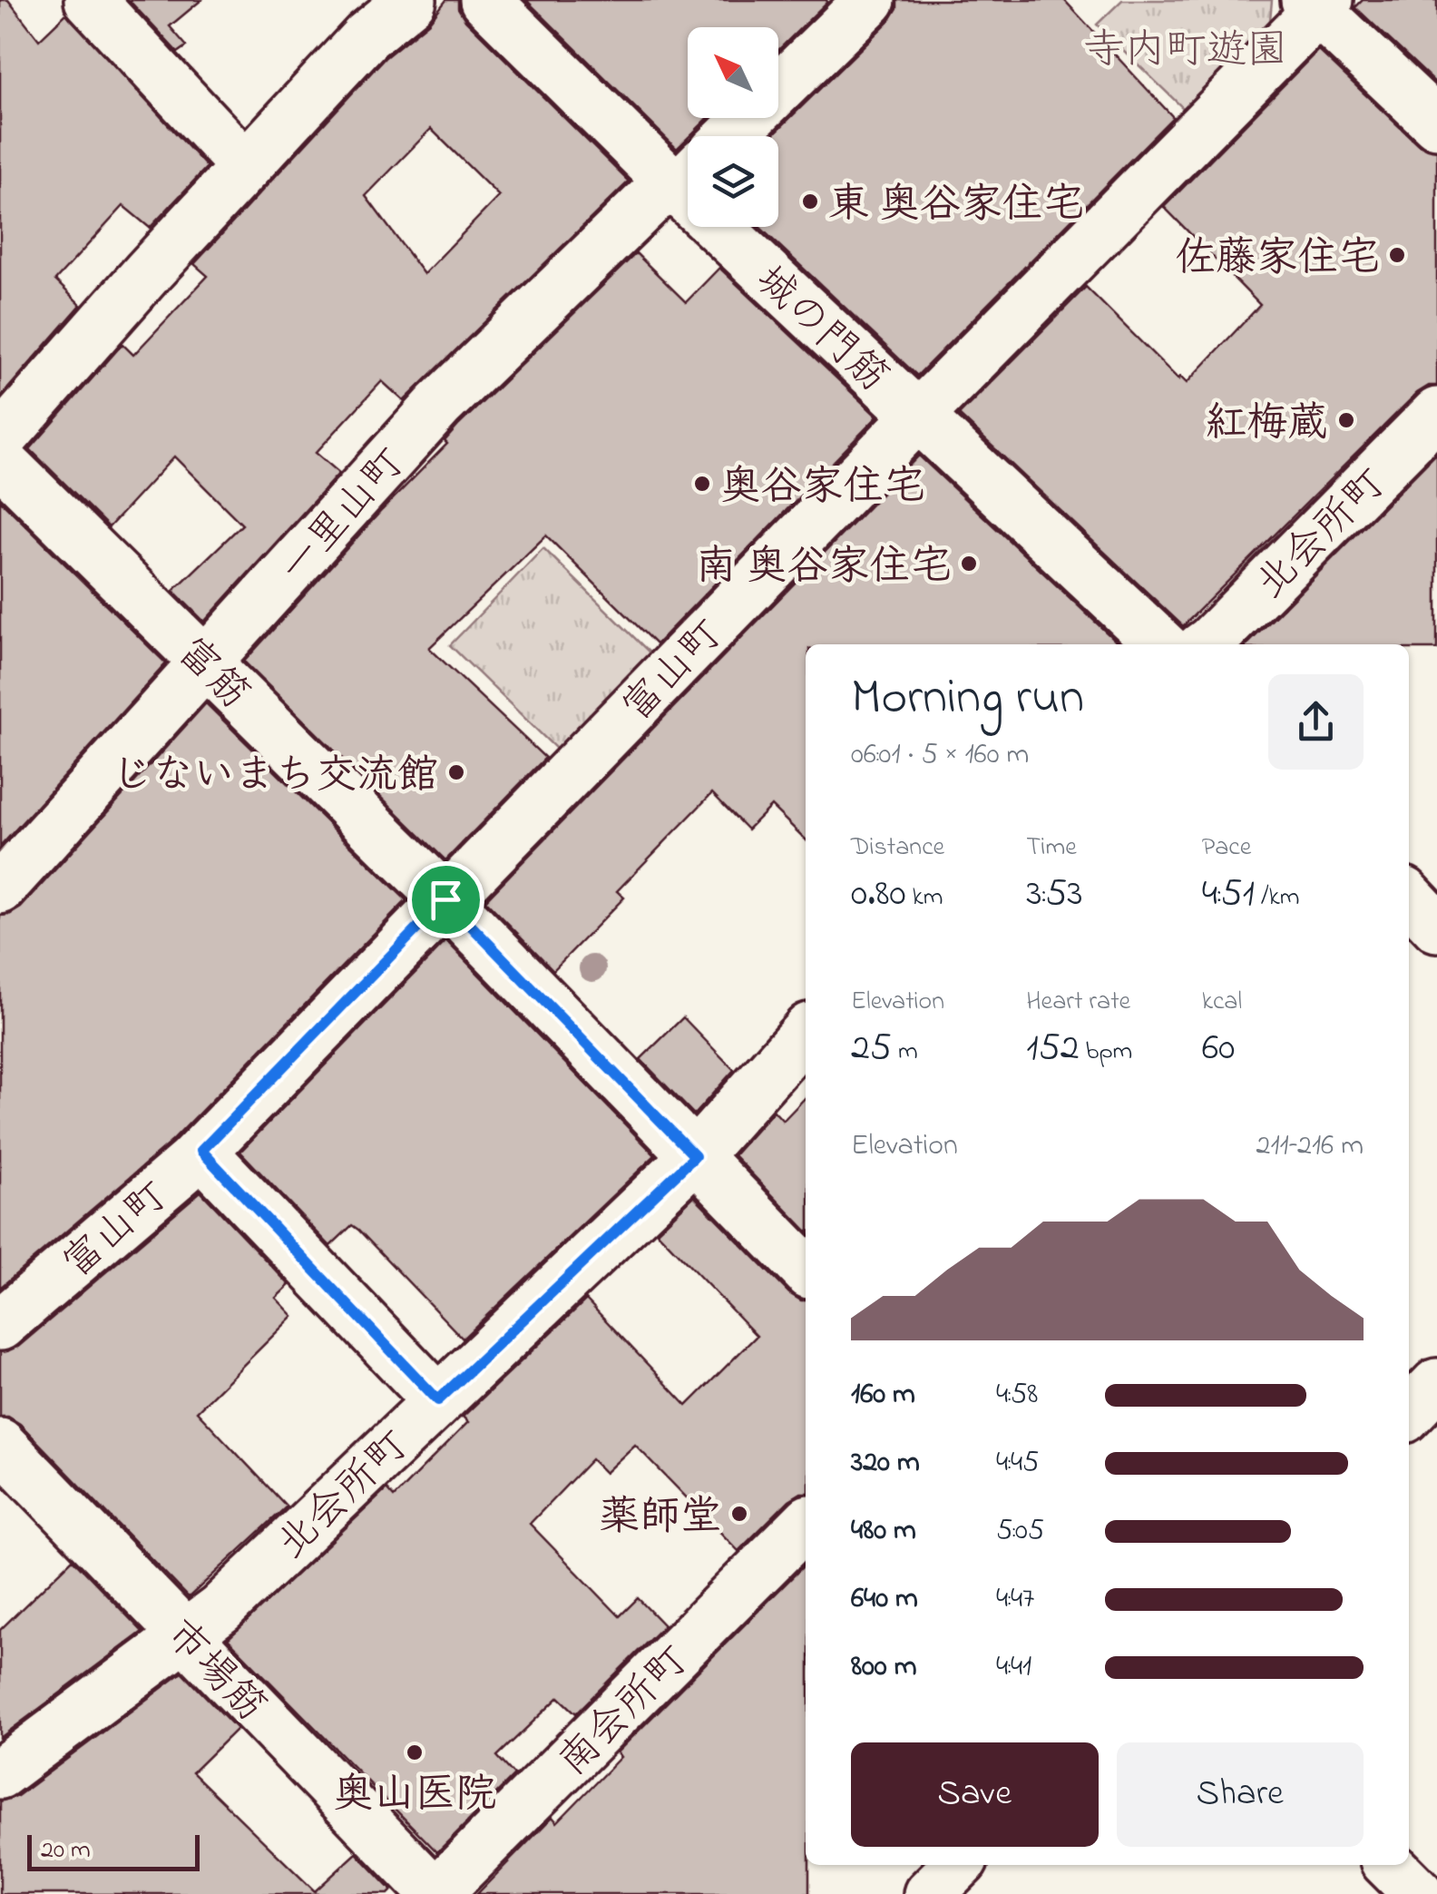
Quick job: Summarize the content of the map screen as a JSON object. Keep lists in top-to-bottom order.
{
  "streets": {
    "street": [
      "城の門筋",
      "一里山町",
      "北会所町",
      "富山町",
      "富筋",
      "市場筋",
      "南会所町"
    ]
  },
  "crossings": [
    ["城の門筋", "富山町"],
    ["一里山町", "富筋"],
    ["北会所町", "富筋"],
    ["北会所町", "市場筋"],
    ["富山町", "富筋"],
    ["市場筋", "南会所町"]
  ],
  "parks": ["寺内町遊園"],
  "places": [
    "東 奥谷家住宅",
    "佐藤家住宅",
    "紅梅蔵",
    "奥谷家住宅",
    "南 奥谷家住宅",
    "じないまち交流館",
    "薬師堂",
    "奥山医院"
  ],
  "scale_bar": "20 m",
  "north": "top left",
  "page": {
    "heading": ["Morning run", "06:01 · 5 × 160 m"],
    "stats": [
      ["Distance", "0.80 km"],
      ["Time", "3:53"],
      ["Pace", "4:51 /km"],
      ["Elevation", "25 m"],
      ["Heart rate", "152 bpm"],
      ["kcal", "60"]
    ],
    "chart": ["Elevation", "211–216 m"],
    "list": [
      {
        "name": "160 m",
        "note": "4:58"
      },
      {
        "name": "320 m",
        "note": "4:45"
      },
      {
        "name": "480 m",
        "note": "5:05"
      },
      {
        "name": "640 m",
        "note": "4:47"
      },
      {
        "name": "800 m",
        "note": "4:41"
      }
    ],
    "buttons": ["Save", "Share"],
    "scale": "20 m"
  }
}
